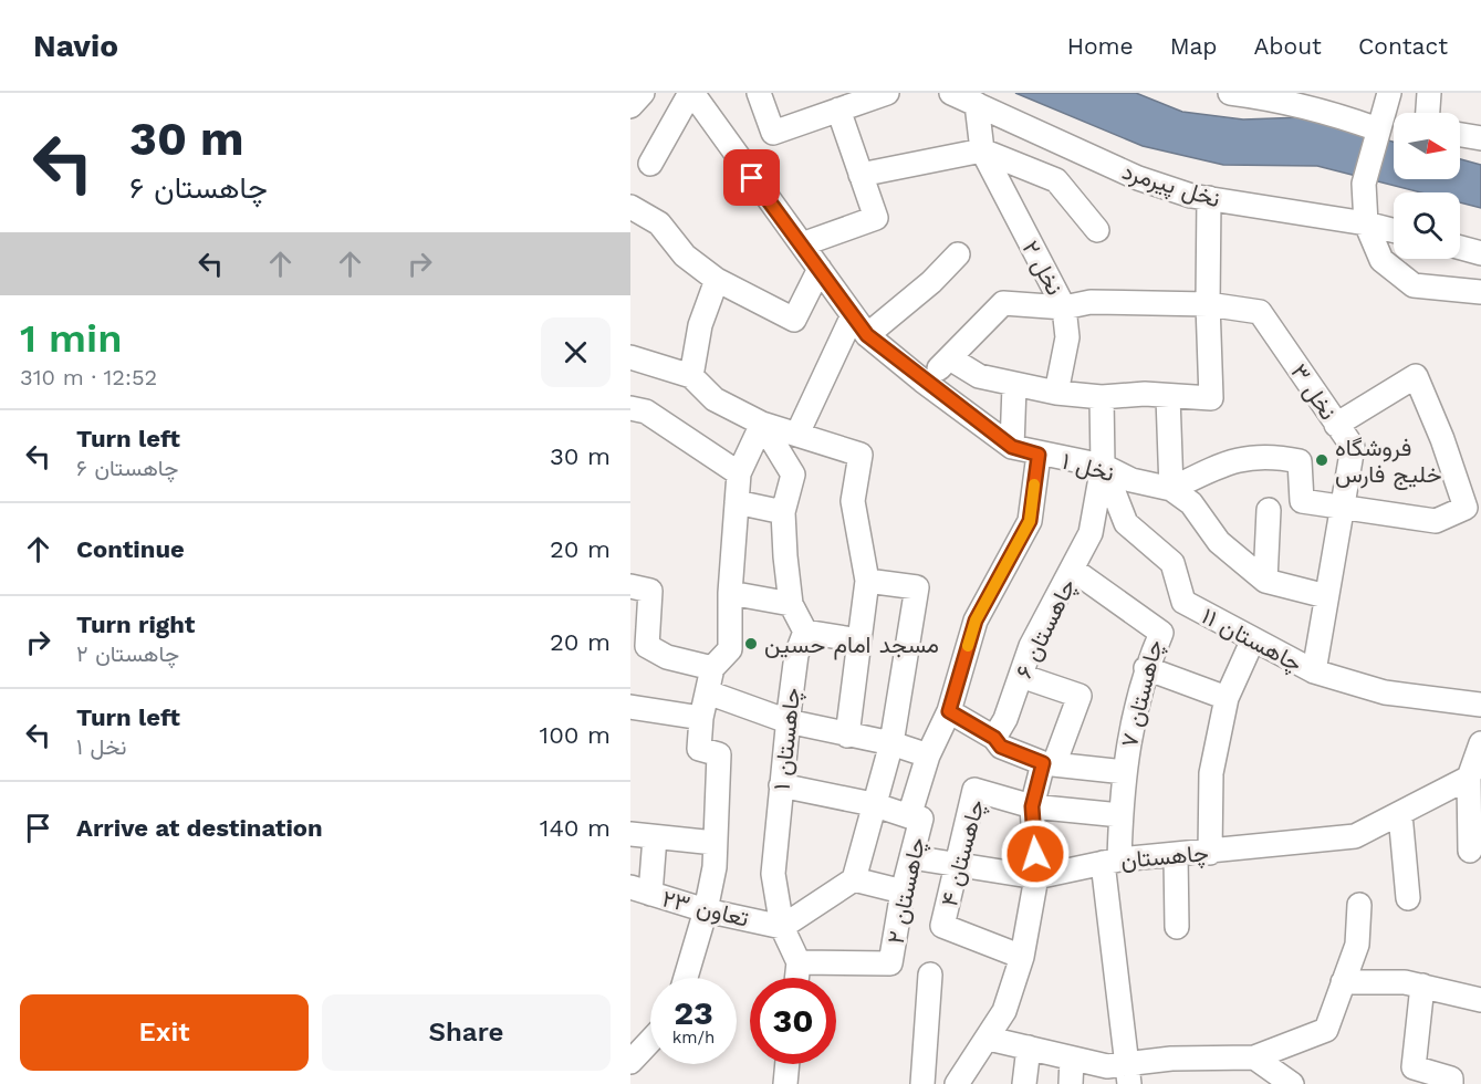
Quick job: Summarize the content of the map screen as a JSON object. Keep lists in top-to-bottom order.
{
  "streets": {
    "street": [
      "نخل پیرمرد",
      "نخل ۲",
      "نخل ۳",
      "نخل ۱",
      "چاهستان ۶",
      "چاهستان ۱۱",
      "چاهستان ۷",
      "چاهستان ۱",
      "چاهستان ۴",
      "چاهستان",
      "چاهستان ۲",
      "تعاون ۲۳"
    ]
  },
  "crossings": [
    ["نخل پیرمرد", "نخل ۲"],
    ["نخل ۲", "نخل ۳"],
    ["نخل ۲", "نخل ۱"],
    ["نخل ۳", "نخل ۱"],
    ["نخل ۳", "چاهستان ۱۱"],
    ["نخل ۱", "چاهستان ۶"],
    ["نخل ۱", "چاهستان ۱۱"],
    ["نخل ۱", "چاهستان ۲"],
    ["چاهستان ۶", "چاهستان ۱۱"],
    ["چاهستان ۶", "چاهستان ۷"],
    ["چاهستان ۷", "چاهستان"],
    ["چاهستان ۱", "چاهستان ۲"],
    ["چاهستان ۱", "تعاون ۲۳"]
  ],
  "places": ["فروشگاه خلیج فارس", "مسجد امام حسین"],
  "north": "right",
  "page": {
    "header": "Navio",
    "nav": [
      "Home",
      "Map",
      "About",
      "Contact"
    ],
    "turn": ["30 m", "چاهستان ۶"],
    "heading": ["1 min", "310 m · 12:52"],
    "list": [
      {
        "name": "Turn left",
        "note": "چاهستان ۶",
        "value": "30 m"
      },
      {
        "name": "Continue",
        "value": "20 m"
      },
      {
        "name": "Turn right",
        "note": "چاهستان ۲",
        "value": "20 m"
      },
      {
        "name": "Turn left",
        "note": "نخل ۱",
        "value": "100 m"
      },
      {
        "name": "Arrive at destination",
        "value": "140 m"
      }
    ],
    "speed": "23 km/h",
    "limit": "30",
    "buttons": ["Exit", "Share"]
  }
}
